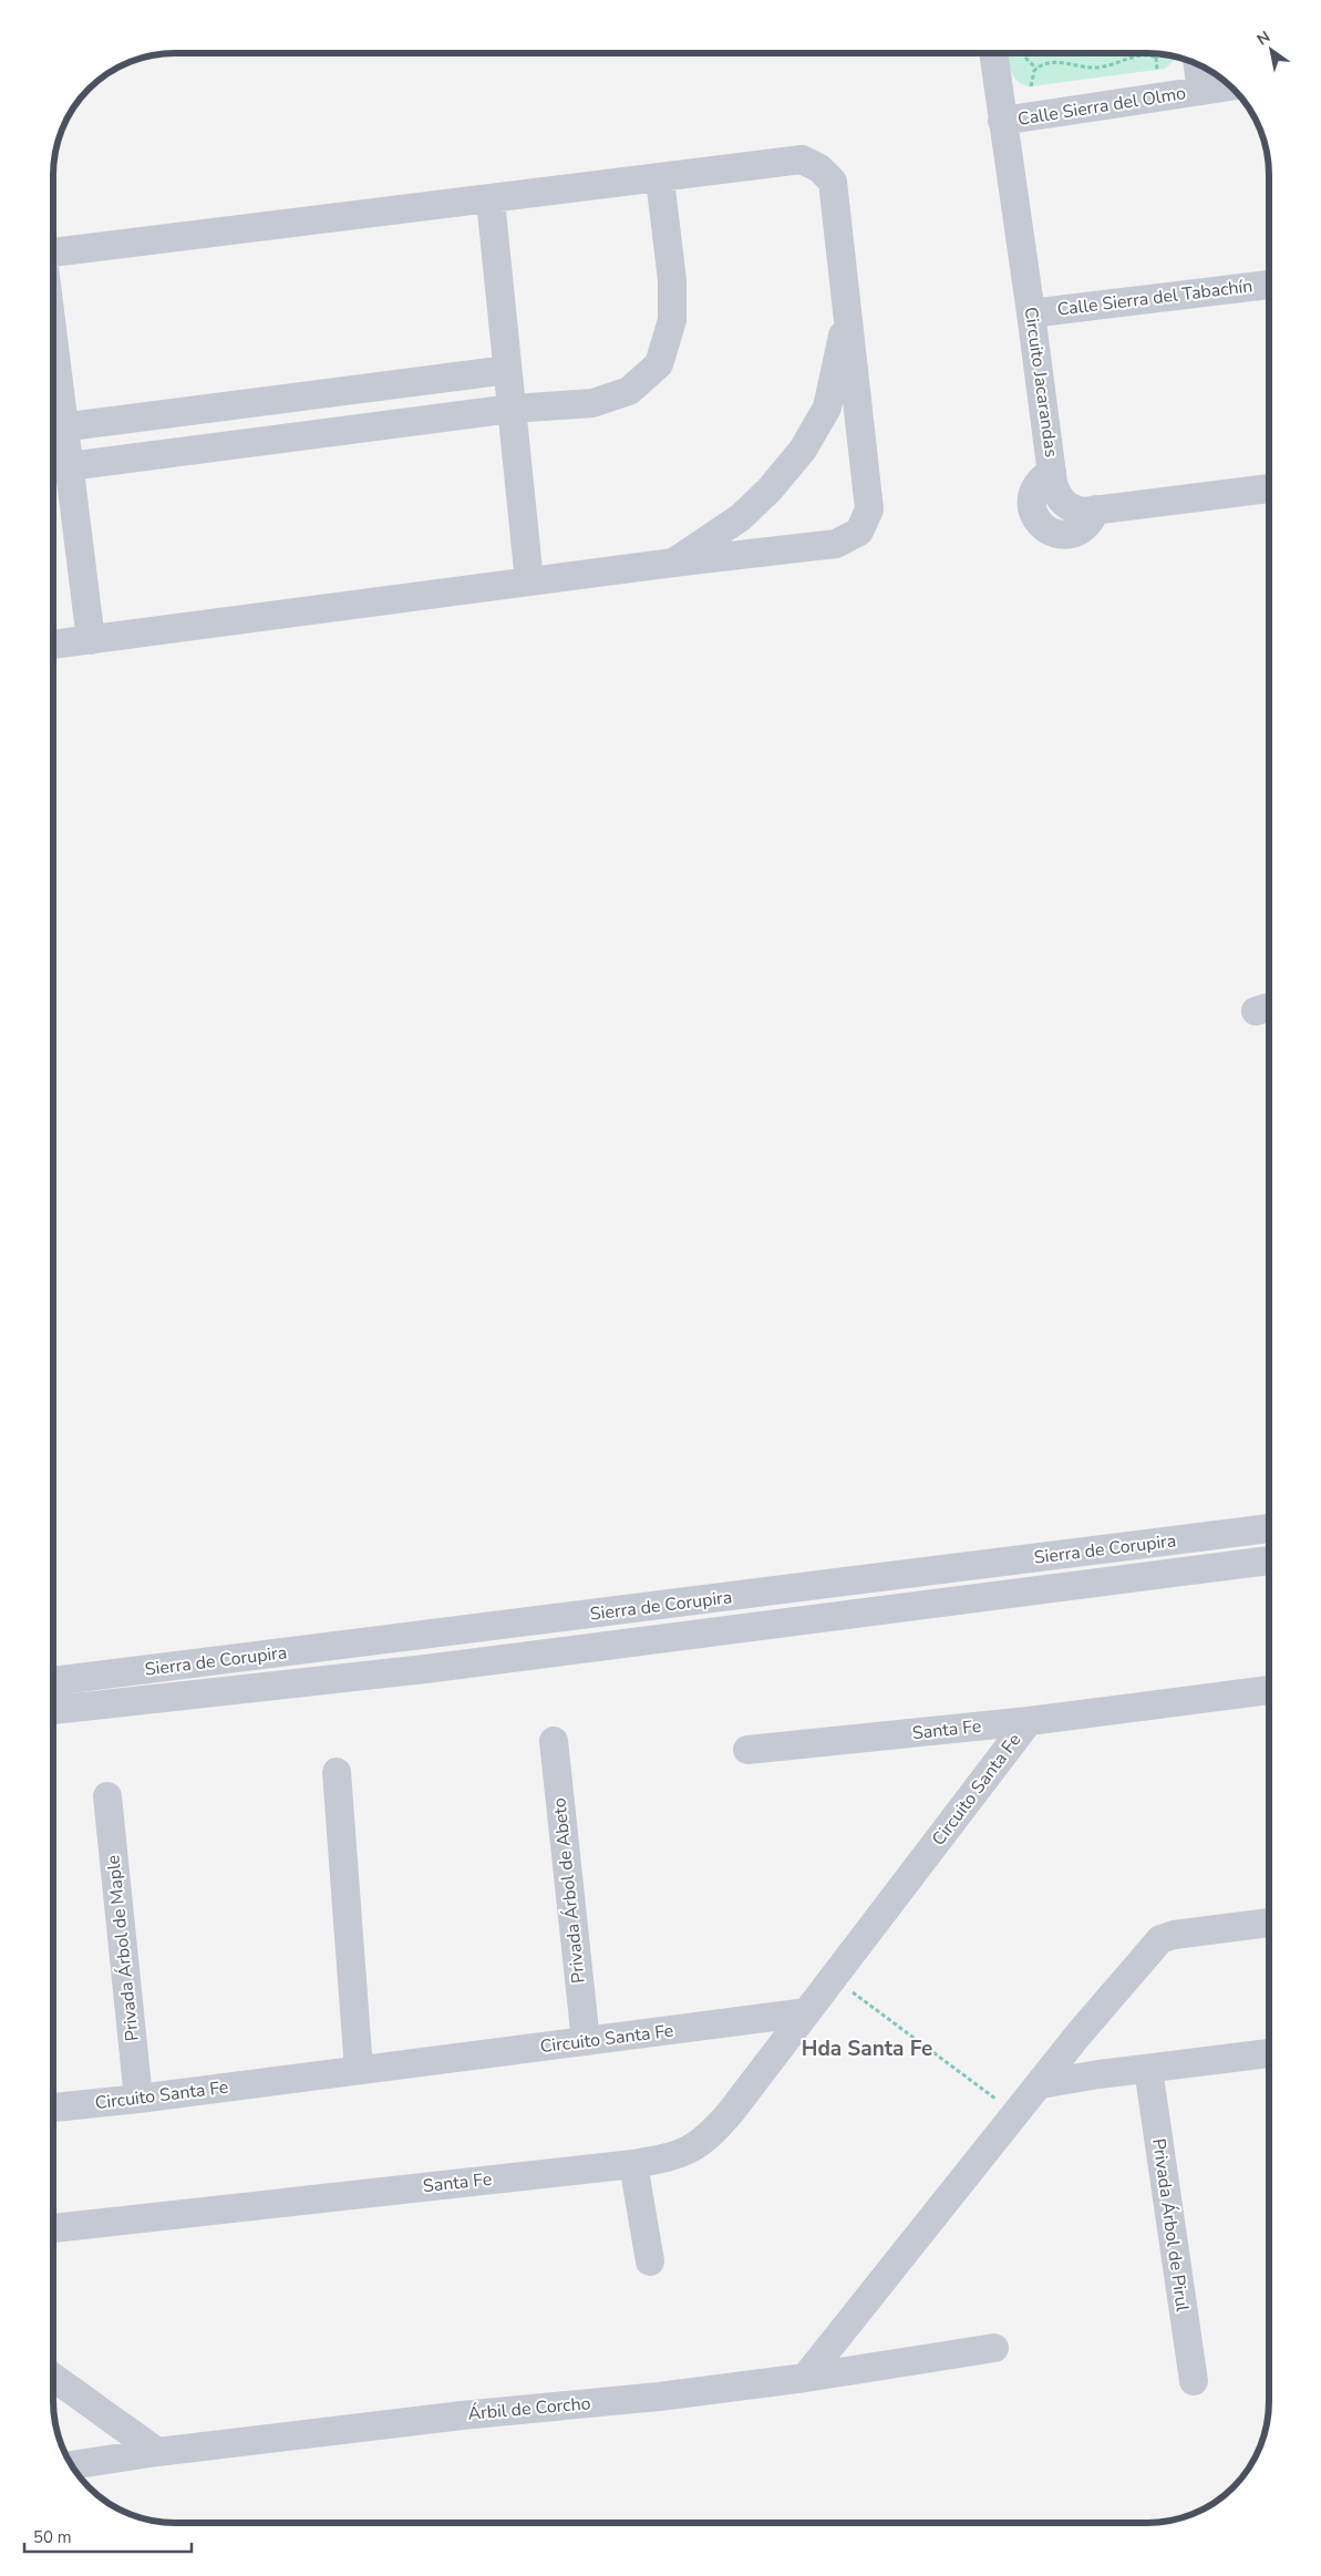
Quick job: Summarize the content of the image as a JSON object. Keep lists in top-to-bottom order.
{
  "streets": {
    "street": [
      "Calle Sierra del Olmo",
      "Calle Sierra del Tabachín",
      "Circuito Jacarandas",
      "Sierra de Corupira",
      "Santa Fe",
      "Circuito Santa Fe",
      "Privada Árbol de Abeto",
      "Privada Árbol de Maple",
      "Privada Árbol de Pirul",
      "Árbil de Corcho"
    ]
  },
  "crossings": [
    ["Calle Sierra del Olmo", "Circuito Jacarandas"],
    ["Calle Sierra del Tabachín", "Circuito Jacarandas"],
    ["Santa Fe", "Circuito Santa Fe"],
    ["Circuito Santa Fe", "Privada Árbol de Abeto"],
    ["Circuito Santa Fe", "Privada Árbol de Maple"]
  ],
  "districts": ["Hda Santa Fe"],
  "scale_bar": "50 m",
  "north": "top left"
}
